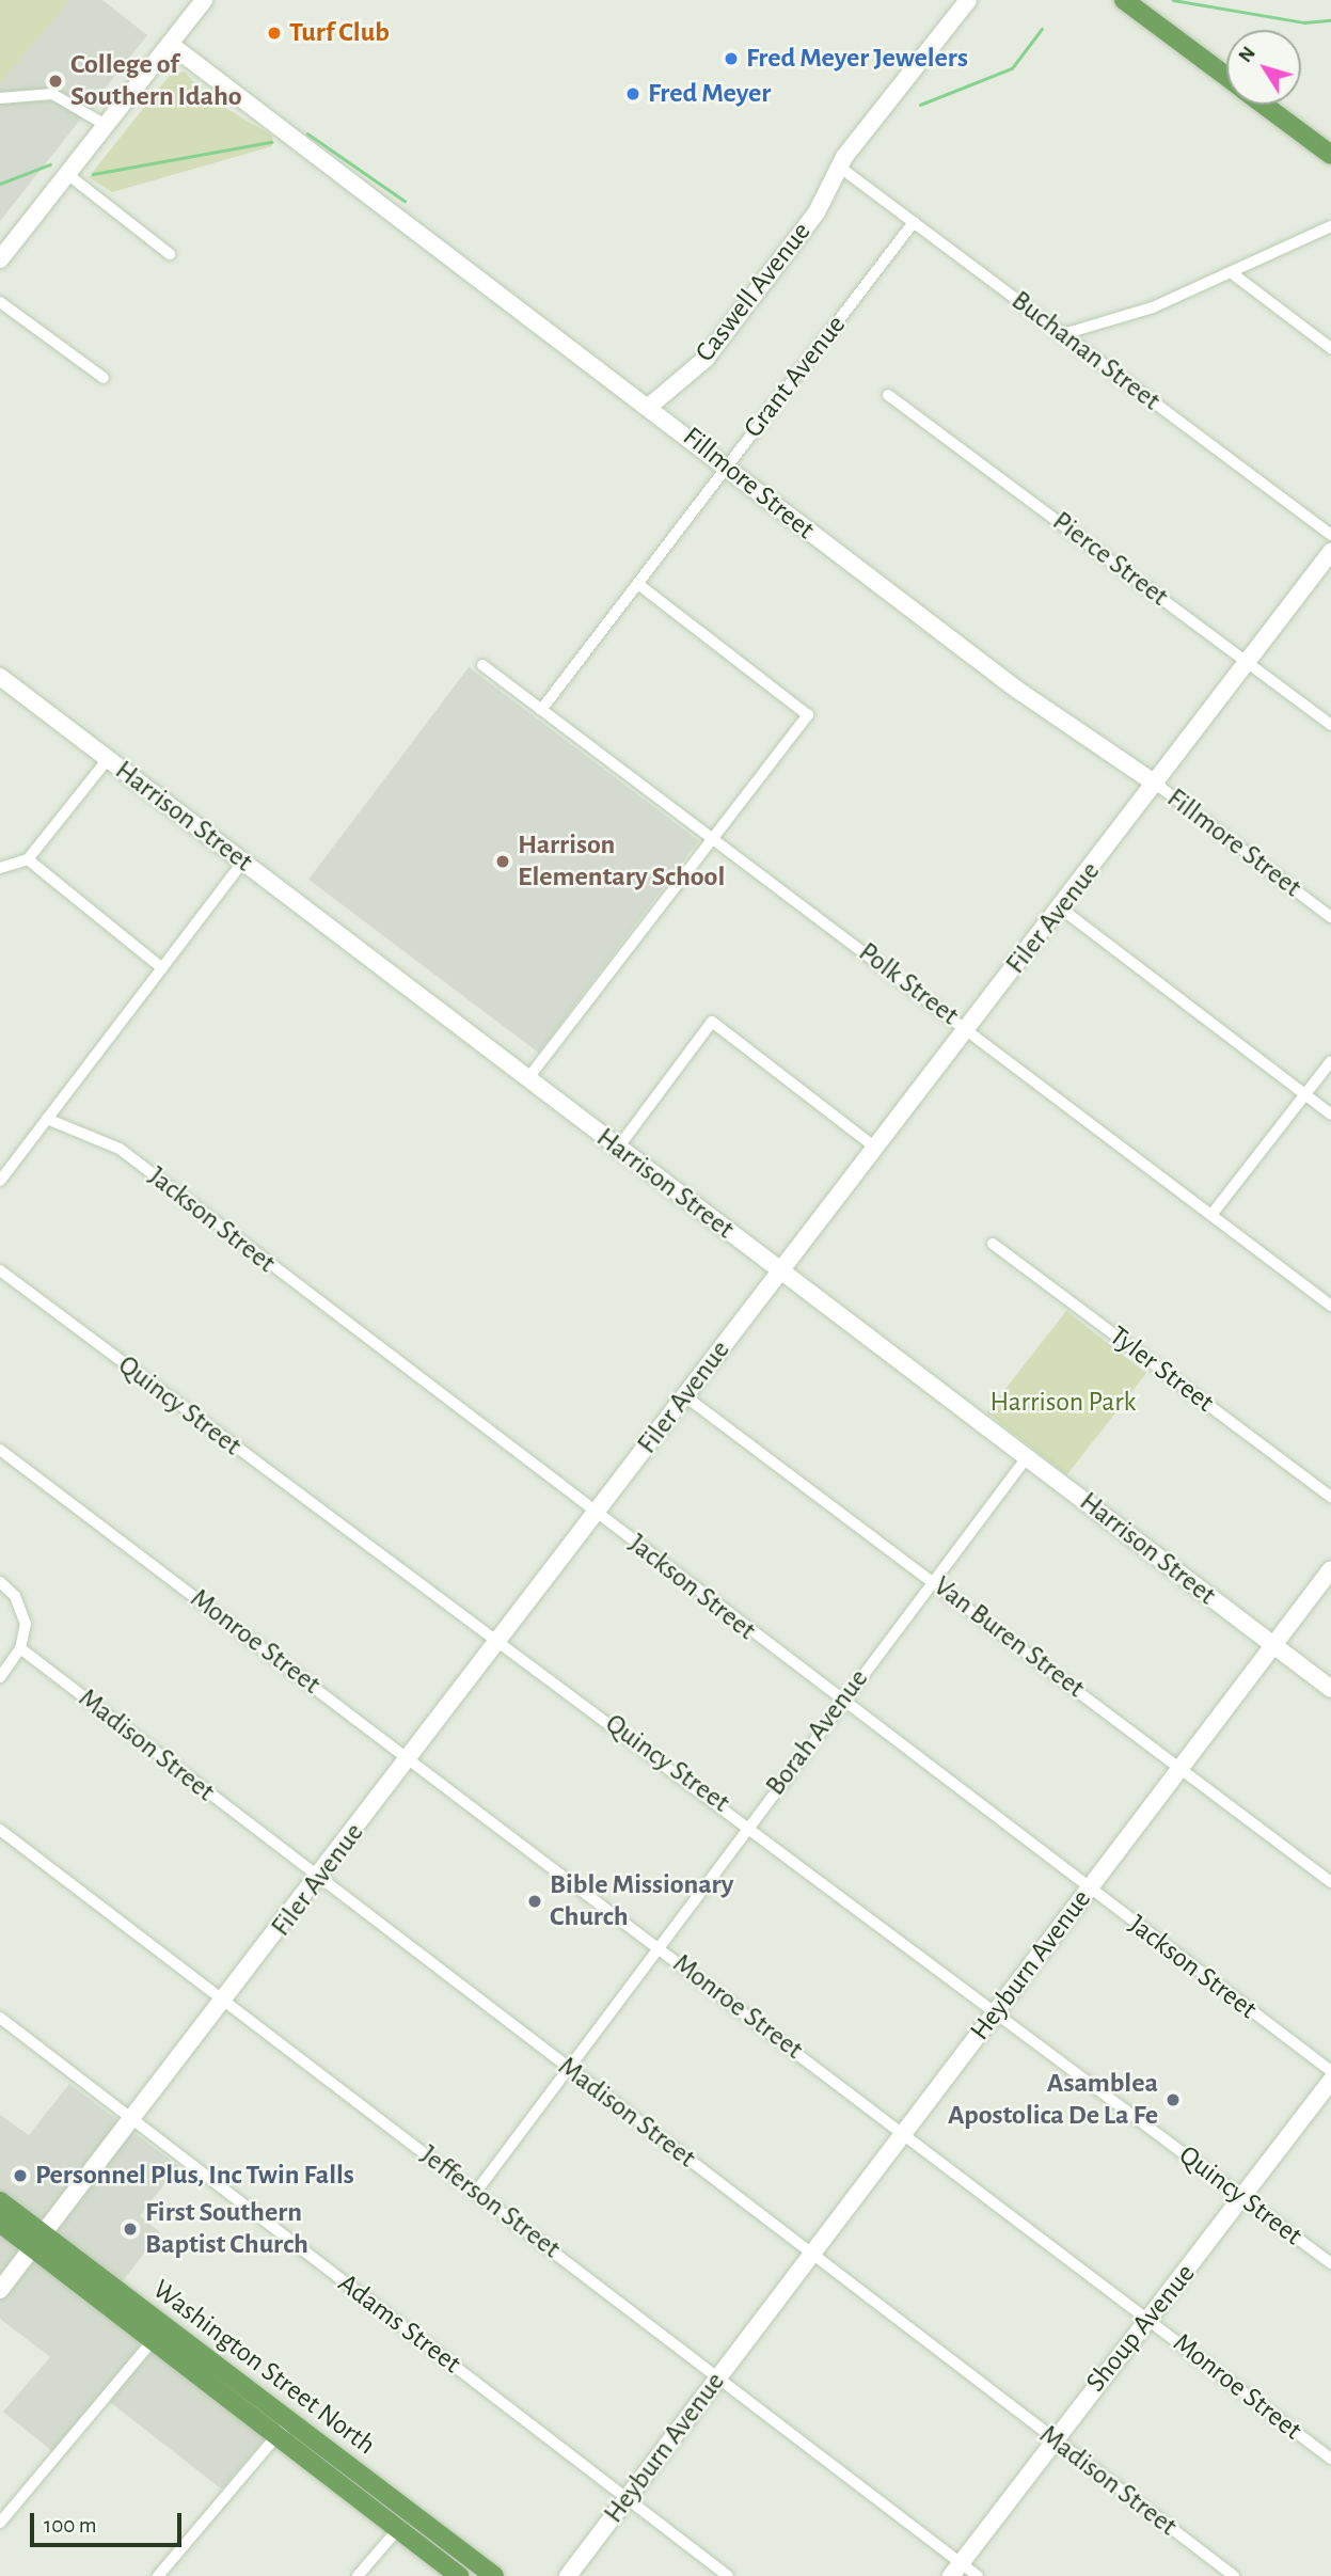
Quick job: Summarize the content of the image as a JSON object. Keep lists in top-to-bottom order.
{
  "streets": {
    "main road": ["Washington Street North"],
    "street": [
      "Caswell Avenue",
      "Buchanan Street",
      "Grant Avenue",
      "Fillmore Street",
      "Pierce Street",
      "Harrison Street",
      "Filer Avenue",
      "Polk Street",
      "Jackson Street",
      "Tyler Street",
      "Quincy Street",
      "Van Buren Street",
      "Monroe Street",
      "Borah Avenue",
      "Madison Street",
      "Heyburn Avenue",
      "Jefferson Street",
      "Adams Street",
      "Shoup Avenue"
    ]
  },
  "crossings": [
    ["Caswell Avenue", "Buchanan Street"],
    ["Caswell Avenue", "Fillmore Street"],
    ["Buchanan Street", "Grant Avenue"],
    ["Grant Avenue", "Fillmore Street"],
    ["Grant Avenue", "Polk Street"],
    ["Fillmore Street", "Filer Avenue"],
    ["Pierce Street", "Filer Avenue"],
    ["Harrison Street", "Filer Avenue"],
    ["Harrison Street", "Borah Avenue"],
    ["Harrison Street", "Heyburn Avenue"],
    ["Filer Avenue", "Polk Street"],
    ["Filer Avenue", "Jackson Street"],
    ["Filer Avenue", "Quincy Street"],
    ["Filer Avenue", "Van Buren Street"],
    ["Filer Avenue", "Monroe Street"],
    ["Filer Avenue", "Madison Street"],
    ["Filer Avenue", "Jefferson Street"],
    ["Filer Avenue", "Adams Street"],
    ["Filer Avenue", "Washington Street North"],
    ["Jackson Street", "Borah Avenue"],
    ["Jackson Street", "Heyburn Avenue"],
    ["Quincy Street", "Borah Avenue"],
    ["Quincy Street", "Heyburn Avenue"],
    ["Quincy Street", "Shoup Avenue"],
    ["Van Buren Street", "Borah Avenue"],
    ["Van Buren Street", "Heyburn Avenue"],
    ["Monroe Street", "Borah Avenue"],
    ["Monroe Street", "Heyburn Avenue"],
    ["Monroe Street", "Shoup Avenue"],
    ["Borah Avenue", "Madison Street"],
    ["Borah Avenue", "Jefferson Street"],
    ["Madison Street", "Heyburn Avenue"],
    ["Madison Street", "Shoup Avenue"],
    ["Heyburn Avenue", "Jefferson Street"],
    ["Heyburn Avenue", "Adams Street"],
    ["Jefferson Street", "Shoup Avenue"]
  ],
  "parks": ["Harrison Park"],
  "places": [
    "Turf Club",
    "Fred Meyer Jewelers",
    "College of Southern Idaho",
    "Fred Meyer",
    "Harrison Elementary School",
    "Bible Missionary Church",
    "Asamblea Apostolica De La Fe",
    "Personnel Plus, Inc Twin Falls",
    "First Southern Baptist Church"
  ],
  "scale_bar": "100 m",
  "north": "top left"
}
